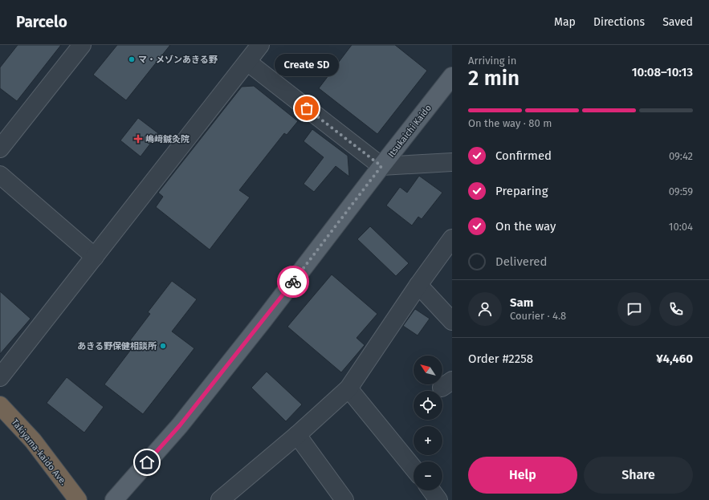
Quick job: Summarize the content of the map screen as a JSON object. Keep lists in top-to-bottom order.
{
  "streets": {
    "highway": ["Takiyama-kaido Ave."],
    "main road": ["Itsukaichi Kaido"]
  },
  "places": {
    "other": ["マ・メゾンあきる野", "Create SD", "あきる野保健相談所"],
    "health": ["嶋﨑鍼灸院"]
  },
  "north": "top left",
  "page": {
    "header": "Parcelo",
    "nav": ["Map", "Directions", "Saved"],
    "heading": ["2 min", "Arriving in", "10:08–10:13"],
    "panel": [
      "Sam",
      "Courier · 4.8",
      "Order #2258",
      "¥4,460"
    ],
    "bubble": "Create SD",
    "bar": "On the way · 80 m",
    "list": [
      ["Confirmed", "09:42"],
      ["Preparing", "09:59"],
      ["On the way", "10:04"],
      "Delivered"
    ],
    "map_buttons": ["+", "−"],
    "buttons": ["Help", "Share"]
  }
}
